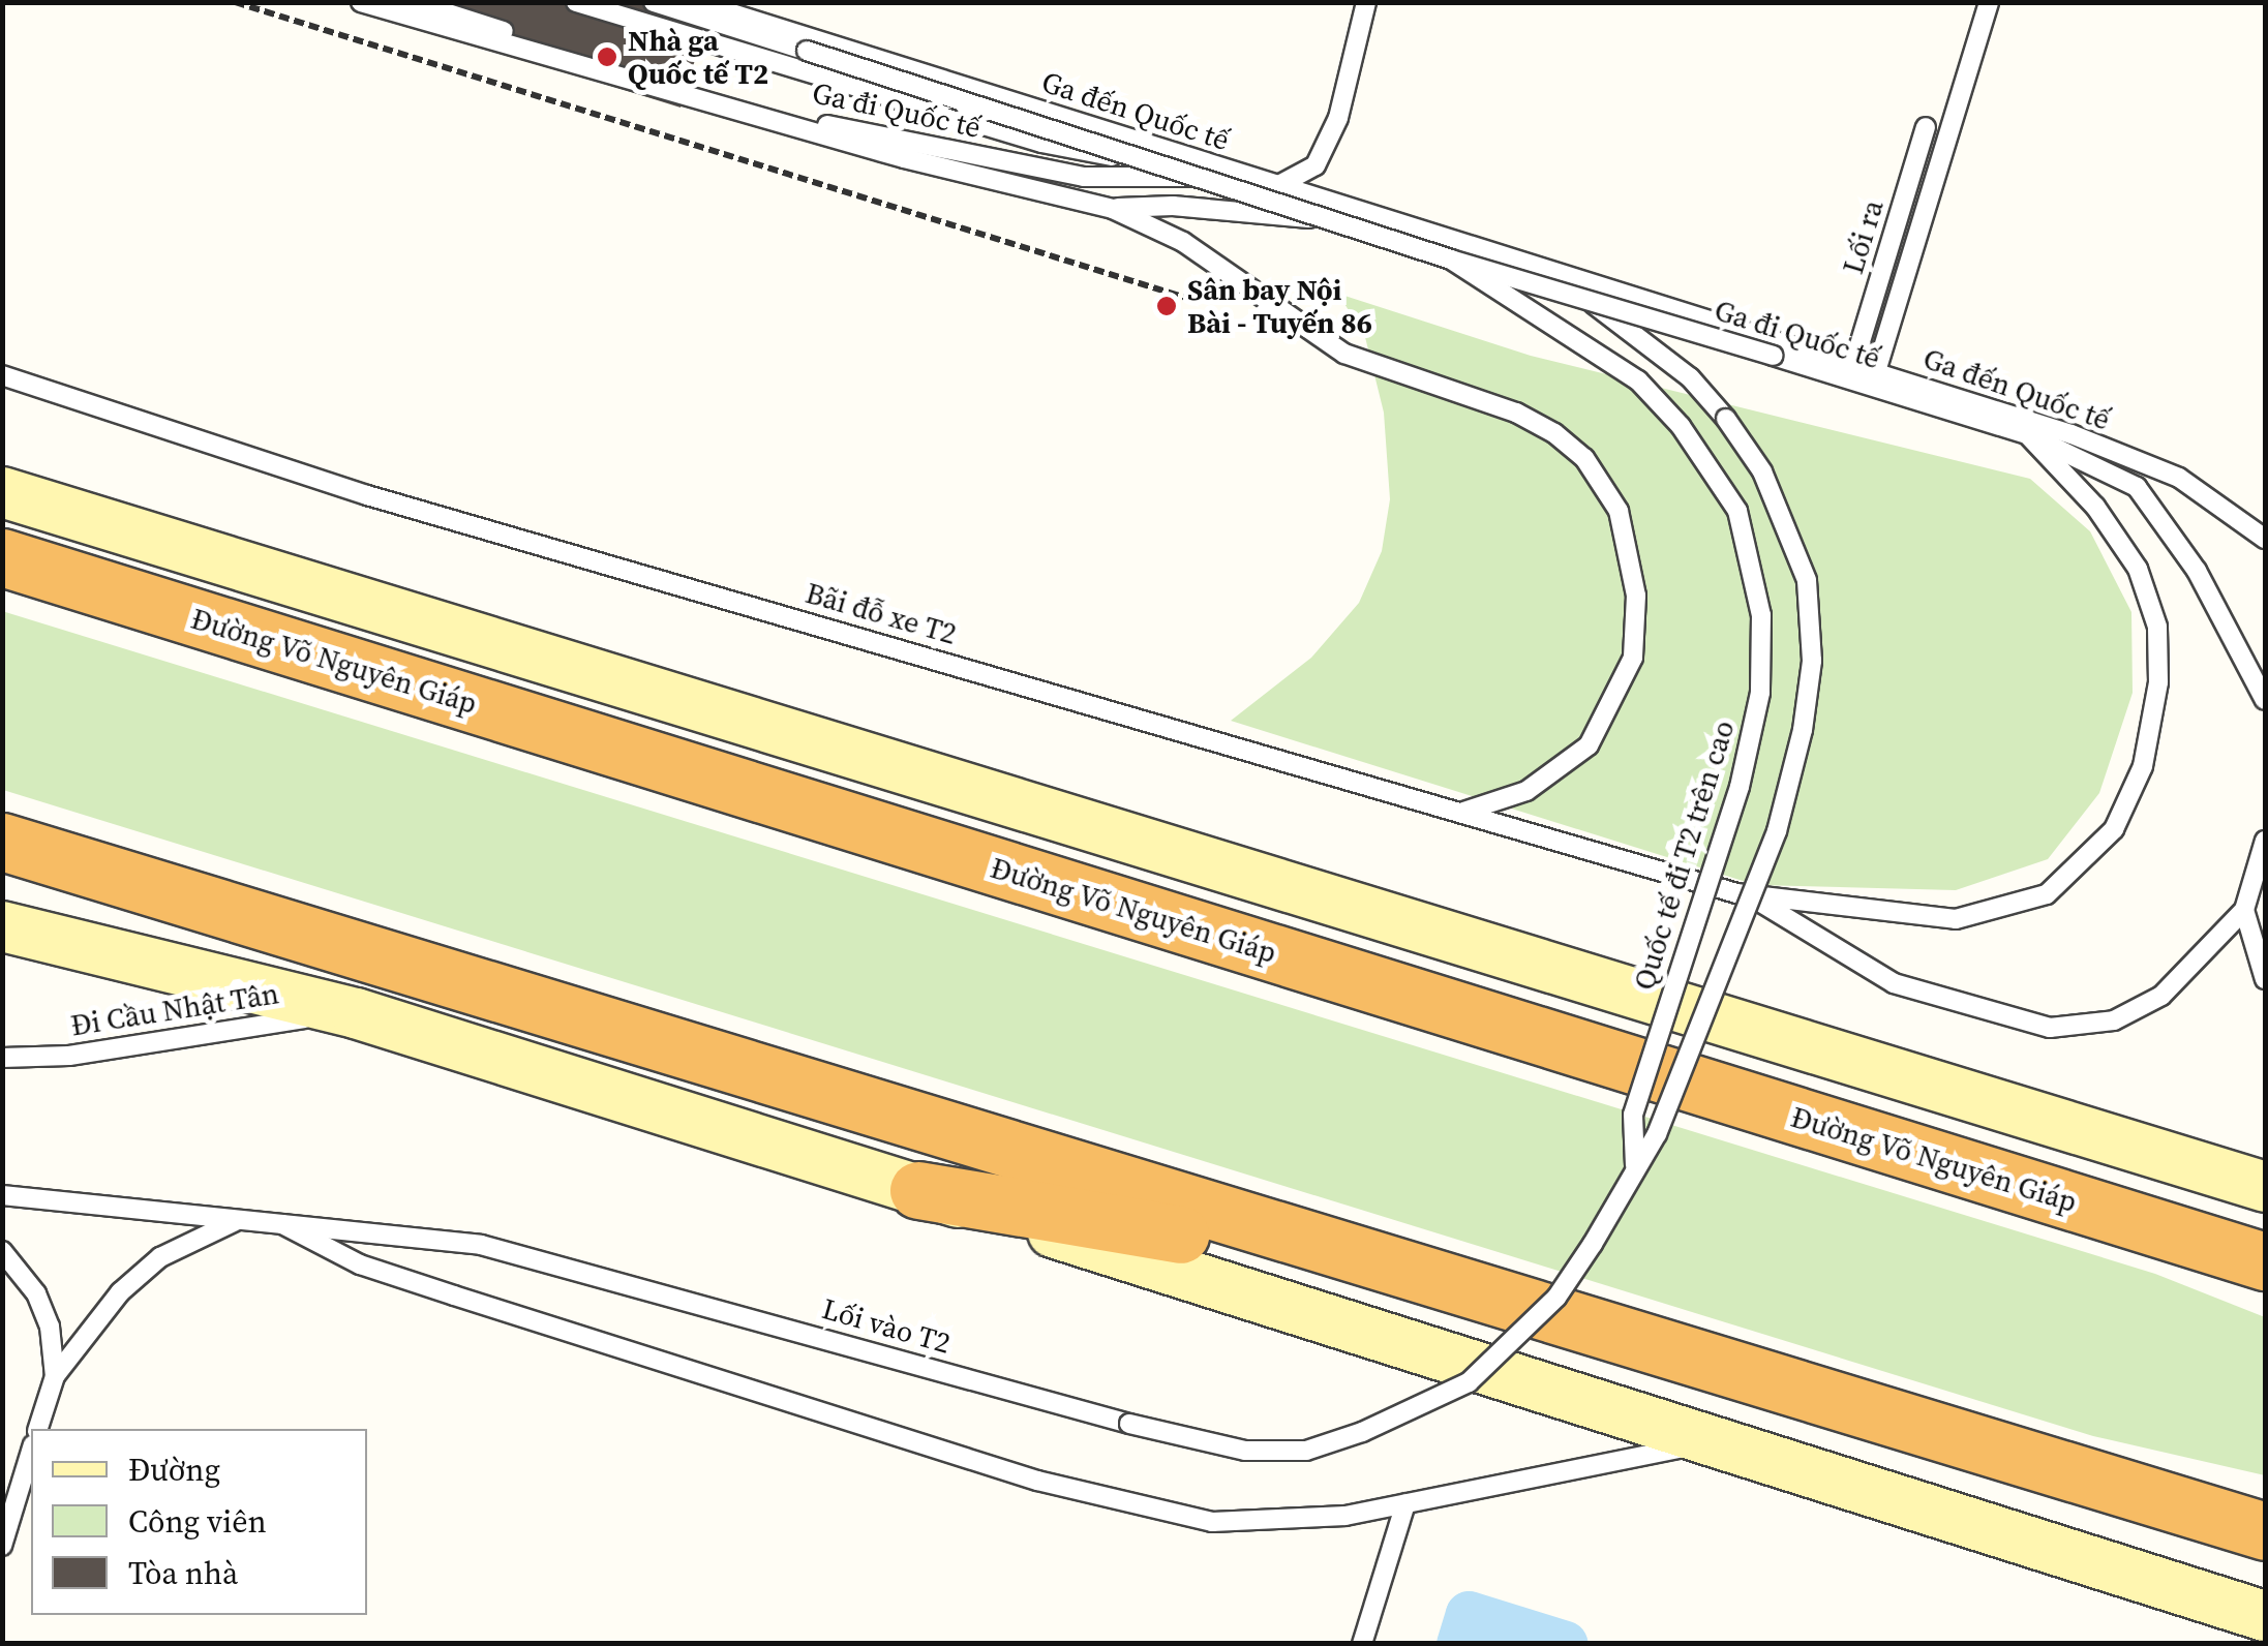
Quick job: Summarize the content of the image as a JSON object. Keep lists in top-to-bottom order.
{
  "streets": {
    "highway": ["Đường Võ Nguyên Giáp"],
    "lane": [
      "Ga đi Quốc tế",
      "Ga đến Quốc tế",
      "Lối ra",
      "Bãi đỗ xe T2",
      "Quốc tế đi T2 trên cao",
      "Đi Cầu Nhật Tân",
      "Lối vào T2"
    ]
  },
  "crossings": [
    ["Ga đi Quốc tế", "Quốc tế đi T2 trên cao"],
    ["Ga đến Quốc tế", "Lối ra"],
    ["Ga đến Quốc tế", "Quốc tế đi T2 trên cao"],
    ["Ga đến Quốc tế", "Lối vào T2"],
    ["Quốc tế đi T2 trên cao", "Lối vào T2"]
  ],
  "places": ["Nhà ga Quốc tế T2", "Sân bay Nội Bài - Tuyến 86"],
  "legend": ["Đường", "Công viên", "Tòa nhà"]
}
